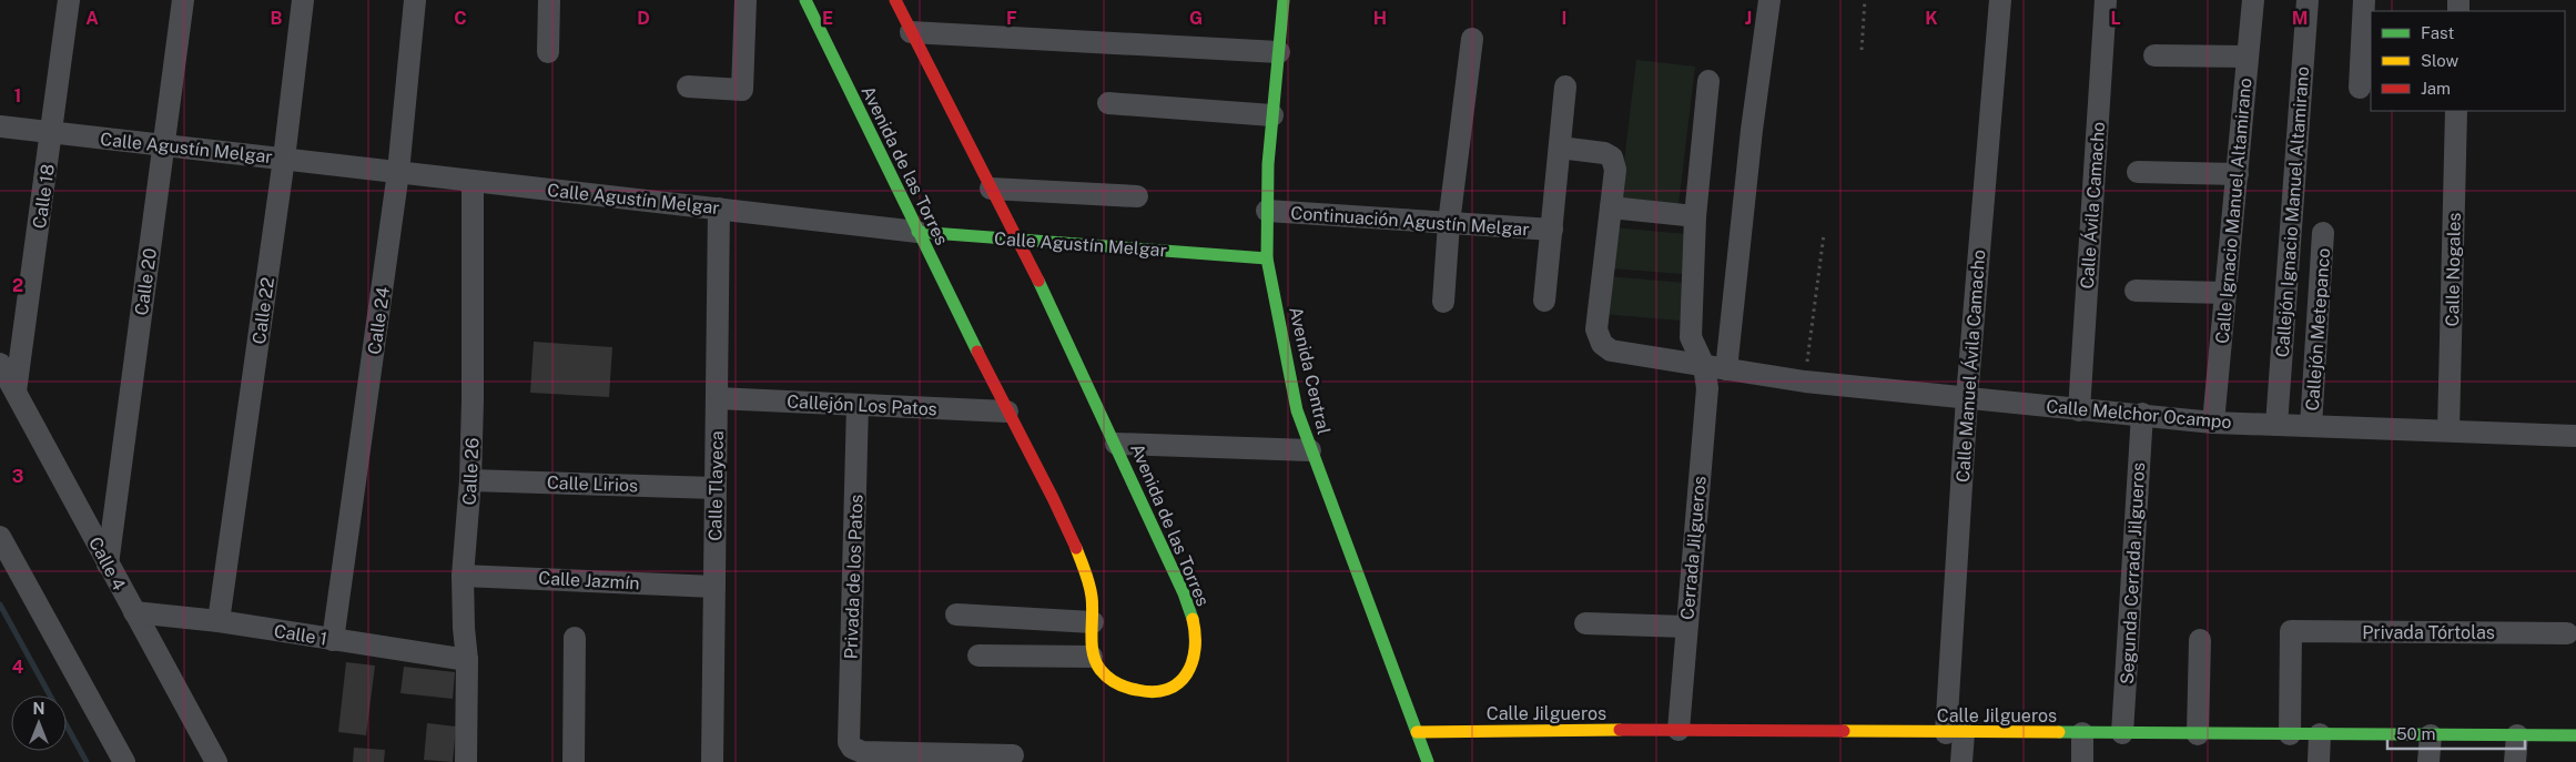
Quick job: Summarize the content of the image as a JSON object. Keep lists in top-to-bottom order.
{
  "streets": {
    "main road": [
      "Calle Agustín Melgar",
      "Avenida de las Torres",
      "Avenida Central",
      "Calle Jilgueros"
    ],
    "street": [
      "Calle 18",
      "Calle Ávila Camacho",
      "Calle Ignacio Manuel Altamirano",
      "Callejón Ignacio Manuel Altamirano",
      "Continuación Agustín Melgar",
      "Calle Nogales",
      "Calle 20",
      "Calle 22",
      "Calle 24",
      "Callejón Metepanco",
      "Calle Manuel Ávila Camacho",
      "Callejón Los Patos",
      "Calle Melchor Ocampo",
      "Calle 26",
      "Calle Lirios",
      "Calle Tlayeca",
      "Cerrada Jilgueros",
      "Calle 4",
      "Segunda Cerrada Jilgueros",
      "Privada de los Patos",
      "Calle Jazmín",
      "Privada Tórtolas",
      "Calle 1"
    ]
  },
  "crossings": [
    ["Calle Agustín Melgar", "Avenida de las Torres"],
    ["Calle Agustín Melgar", "Calle 18"],
    ["Calle Agustín Melgar", "Calle 20"],
    ["Calle Agustín Melgar", "Calle 22"],
    ["Calle Agustín Melgar", "Calle 24"],
    ["Calle Agustín Melgar", "Avenida Central"],
    ["Calle Agustín Melgar", "Calle 26"],
    ["Calle Agustín Melgar", "Calle Tlayeca"],
    ["Avenida de las Torres", "Callejón Los Patos"],
    ["Calle 18", "Calle 4"],
    ["Calle Ávila Camacho", "Calle Melchor Ocampo"],
    ["Calle Ignacio Manuel Altamirano", "Calle Melchor Ocampo"],
    ["Callejón Ignacio Manuel Altamirano", "Calle Melchor Ocampo"],
    ["Continuación Agustín Melgar", "Avenida Central"],
    ["Calle Nogales", "Calle Melchor Ocampo"],
    ["Calle 20", "Calle 4"],
    ["Calle 22", "Calle 1"],
    ["Calle 24", "Calle 1"],
    ["Callejón Metepanco", "Calle Melchor Ocampo"],
    ["Calle Manuel Ávila Camacho", "Calle Melchor Ocampo"],
    ["Calle Manuel Ávila Camacho", "Calle Jilgueros"],
    ["Avenida Central", "Calle Jilgueros"],
    ["Callejón Los Patos", "Calle Tlayeca"],
    ["Callejón Los Patos", "Privada de los Patos"],
    ["Calle Melchor Ocampo", "Cerrada Jilgueros"],
    ["Calle Melchor Ocampo", "Segunda Cerrada Jilgueros"],
    ["Calle 26", "Calle Lirios"],
    ["Calle 26", "Calle Jazmín"],
    ["Calle 26", "Calle 1"],
    ["Calle Lirios", "Calle Tlayeca"],
    ["Calle Tlayeca", "Calle Jazmín"],
    ["Cerrada Jilgueros", "Calle Jilgueros"],
    ["Calle 4", "Calle 1"],
    ["Segunda Cerrada Jilgueros", "Calle Jilgueros"],
    ["Privada Tórtolas", "Calle Jilgueros"]
  ],
  "legend": ["Fast", "Slow", "Jam"],
  "scale_bar": "50 m",
  "north": "top",
  "grid": {
    "columns": [
      "A",
      "B",
      "C",
      "D",
      "E",
      "F",
      "G",
      "H",
      "I",
      "J",
      "K",
      "L",
      "M"
    ],
    "rows": [
      "1",
      "2",
      "3",
      "4"
    ]
  }
}
